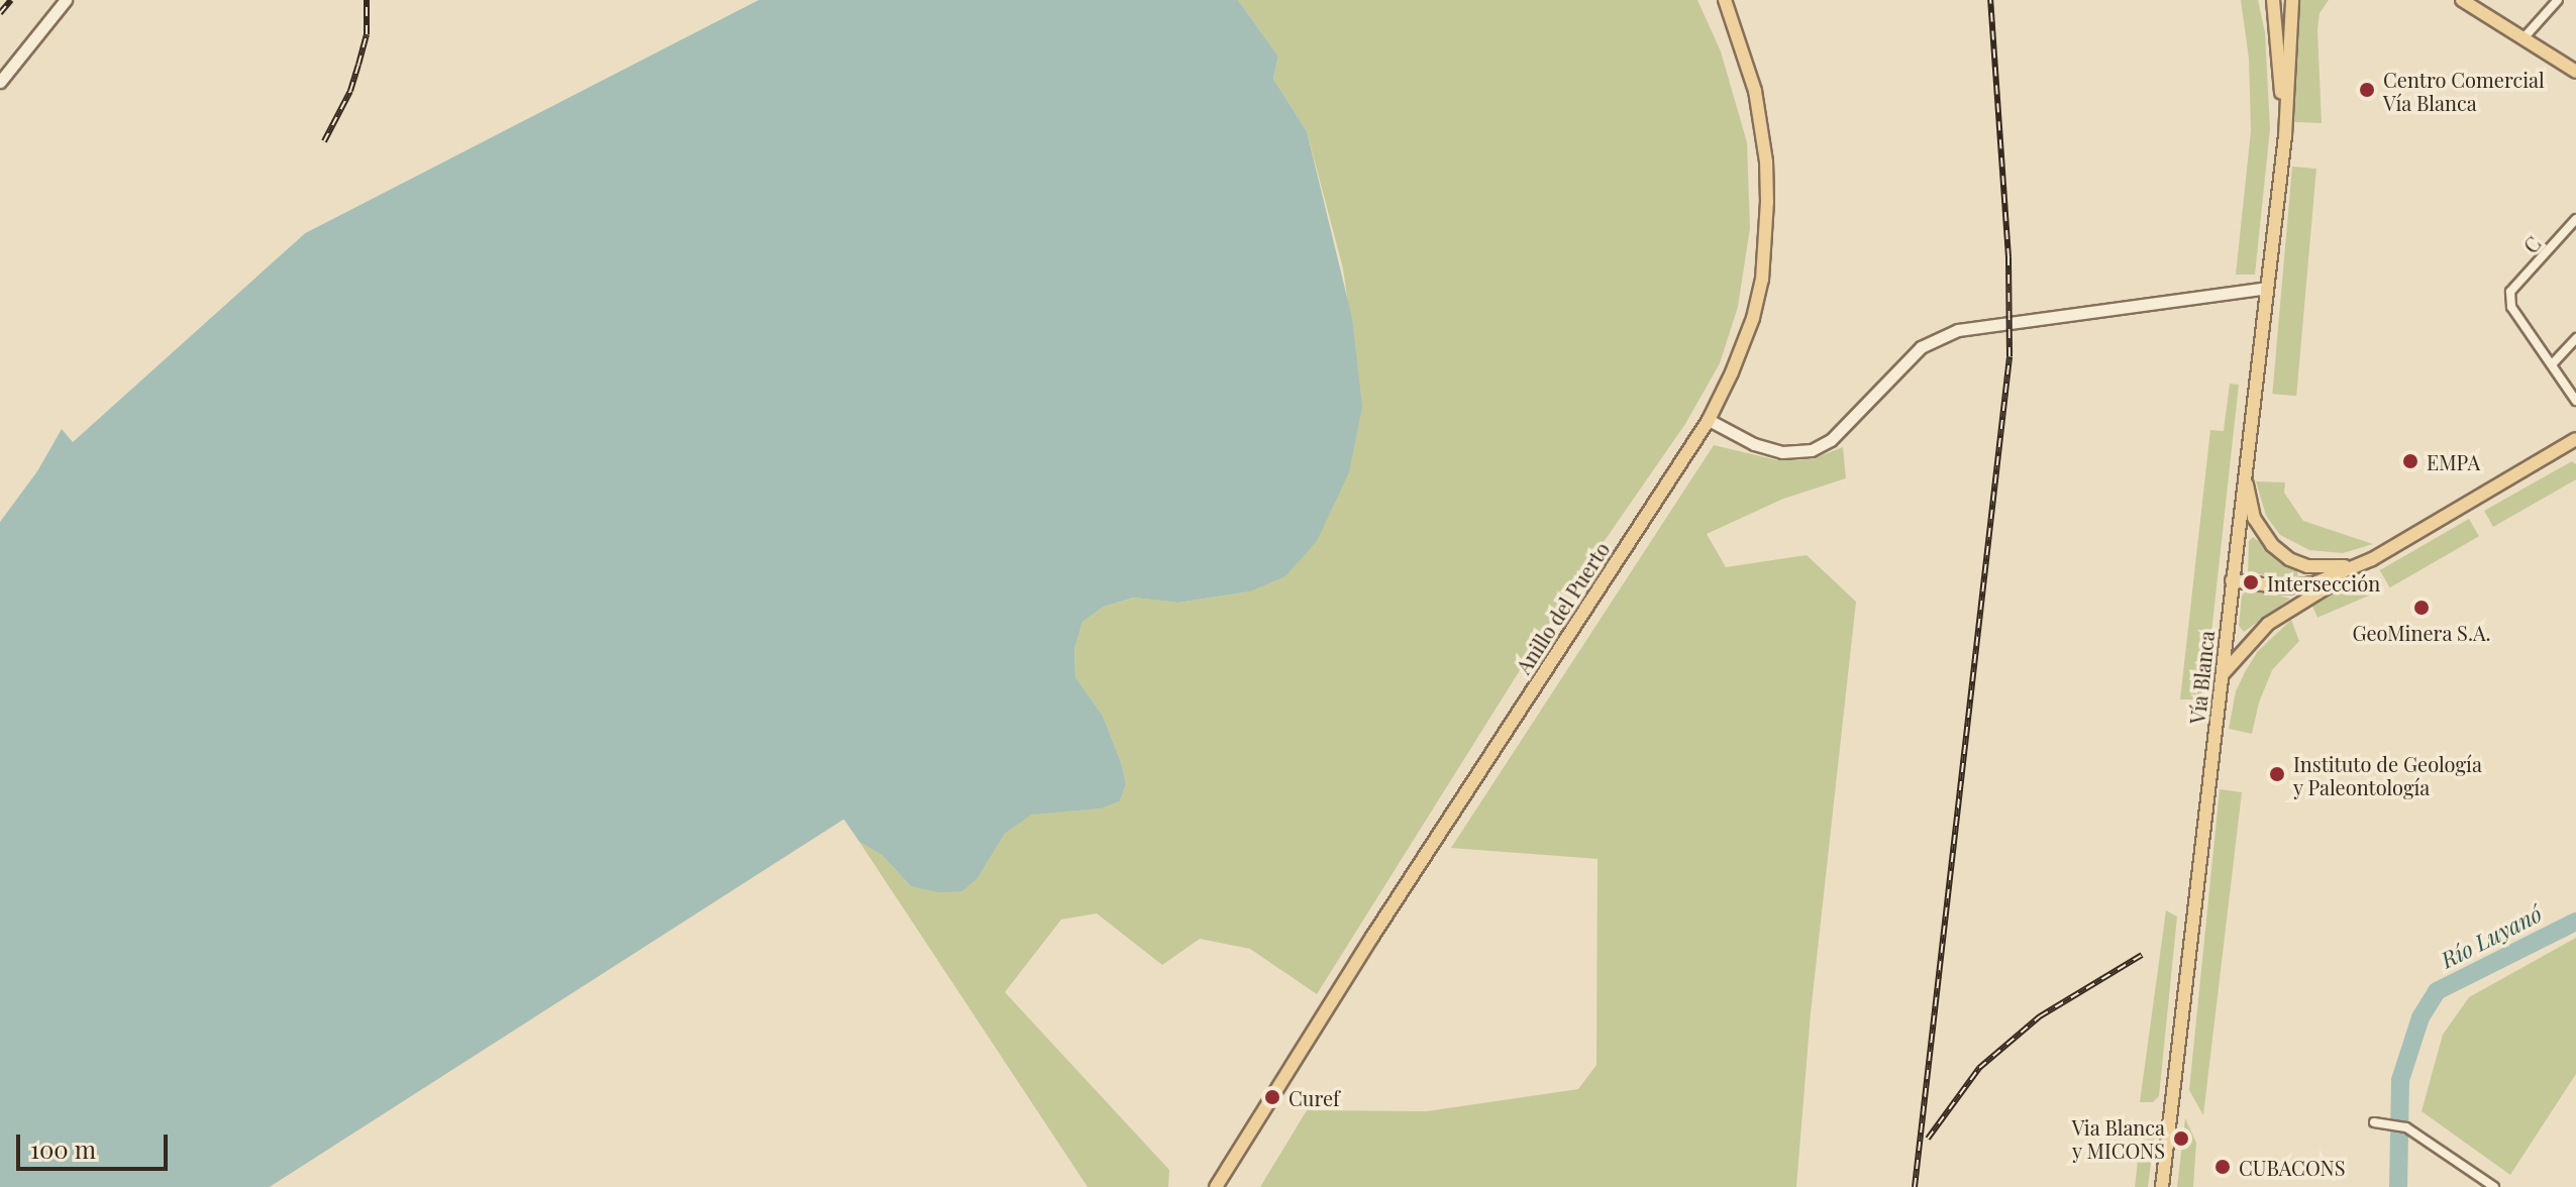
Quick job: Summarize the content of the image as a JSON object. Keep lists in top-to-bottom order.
{
  "streets": {
    "main road": ["Anillo del Puerto", "Vía Blanca"],
    "street": ["C"]
  },
  "water": ["Río Luyanó"],
  "places": [
    "Centro Comercial Vía Blanca",
    "EMPA",
    "Intersección",
    "GeoMinera S.A.",
    "Instituto de Geología y Paleontología",
    "Curef",
    "Via Blanca y MICONS",
    "CUBACONS"
  ],
  "scale_bar": "100 m"
}
